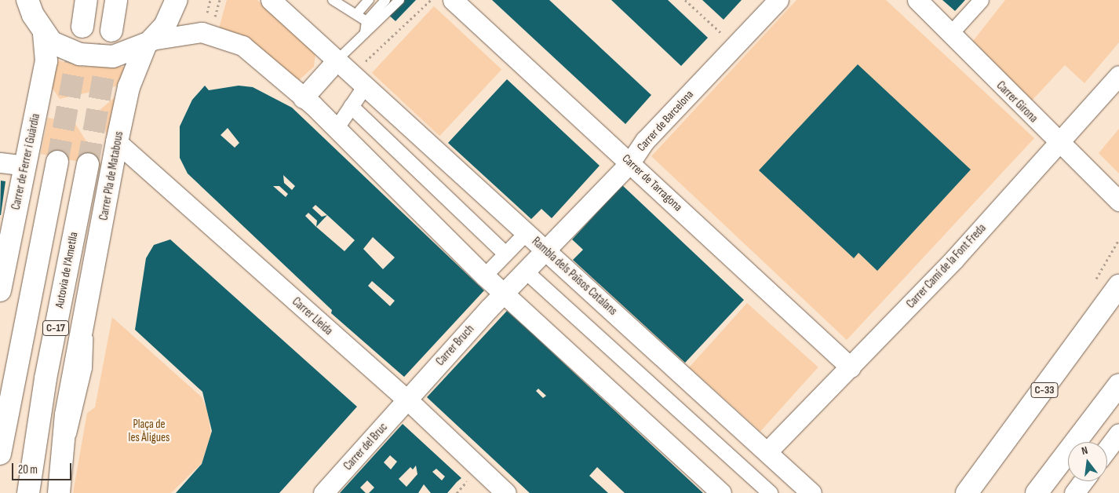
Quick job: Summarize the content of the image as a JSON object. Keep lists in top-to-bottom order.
{
  "streets": {
    "main road": [
      "Carrer de Ferrer i Guàrdia",
      "Carrer Pla de Matabous",
      "Autovia de l'Ametlla",
      "C-17",
      "C-33"
    ],
    "street": [
      "Carrer Girona",
      "Carrer de Barcelona",
      "Carrer de Tarragona",
      "Carrer Camí de la Font Freda",
      "Rambla dels Països Catalans",
      "Carrer Lleida",
      "Carrer Bruch",
      "Carrer del Bruc"
    ]
  },
  "crossings": [
    ["Carrer Girona", "Carrer Camí de la Font Freda"],
    ["Carrer de Barcelona", "Carrer de Tarragona"],
    ["Carrer de Barcelona", "Rambla dels Països Catalans"],
    ["Carrer de Barcelona", "Carrer Bruch"],
    ["Carrer Pla de Matabous", "Carrer Lleida"],
    ["Carrer de Tarragona", "Carrer Camí de la Font Freda"],
    ["Carrer Camí de la Font Freda", "Rambla dels Països Catalans"],
    ["Carrer Lleida", "Carrer Bruch"],
    ["Carrer Lleida", "Carrer del Bruc"],
    ["Carrer Bruch", "Carrer del Bruc"]
  ],
  "parks": ["Plaça de les Àligues"],
  "scale_bar": "20 m",
  "north": "top"
}
